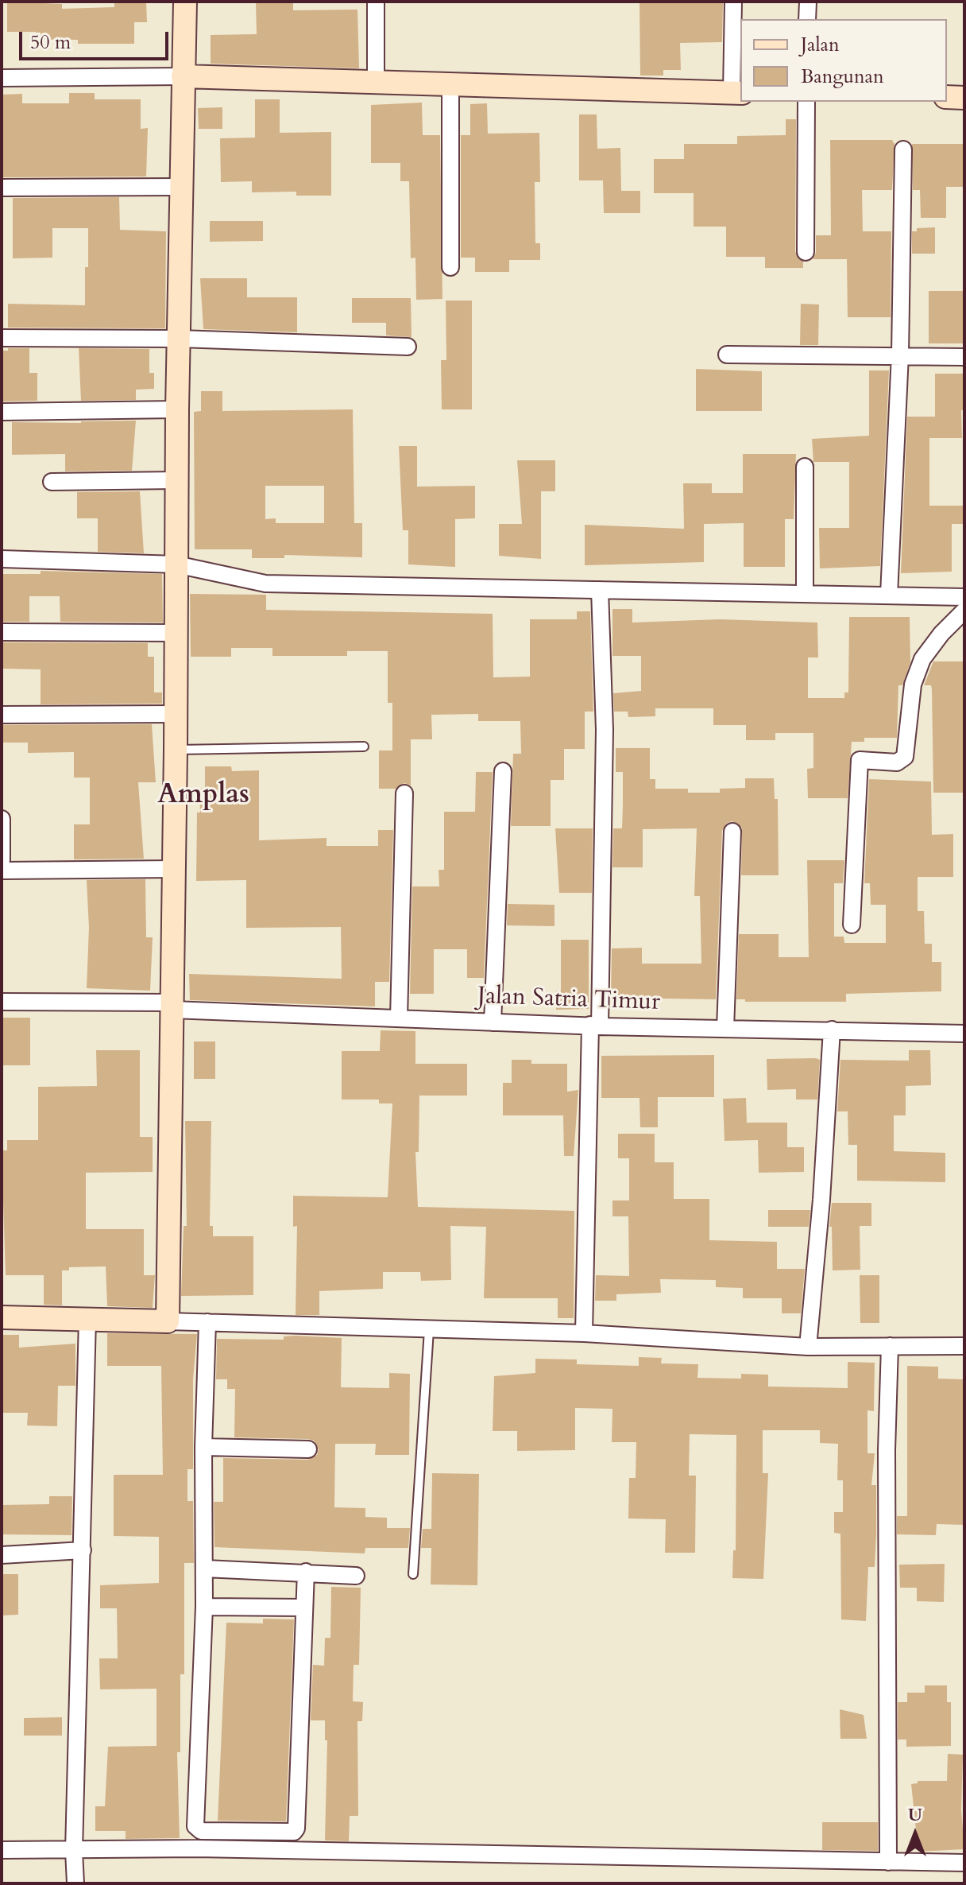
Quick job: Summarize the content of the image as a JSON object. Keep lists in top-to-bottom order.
{
  "streets": {
    "street": ["Jalan Satria Timur"]
  },
  "districts": ["Amplas"],
  "legend": ["Jalan", "Bangunan"],
  "scale_bar": "50 m",
  "north": "top"
}
